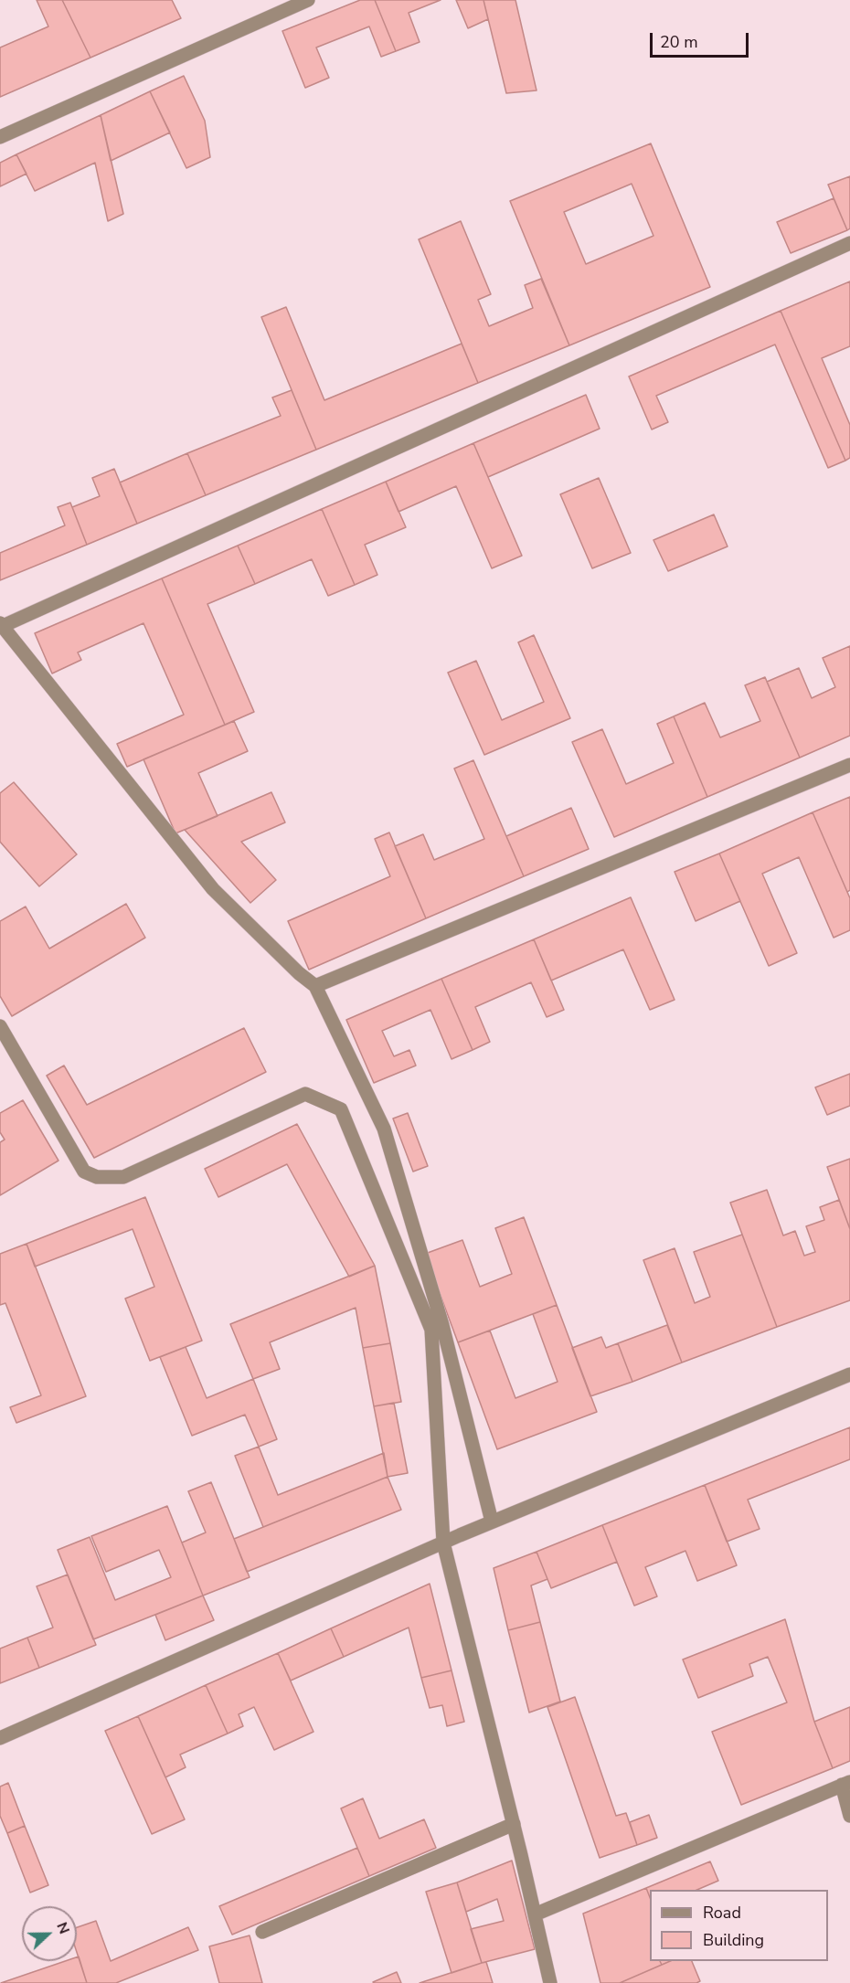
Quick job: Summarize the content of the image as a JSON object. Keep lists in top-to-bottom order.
{
  "legend": ["Road", "Building"],
  "scale_bar": "20 m",
  "north": "right"
}
